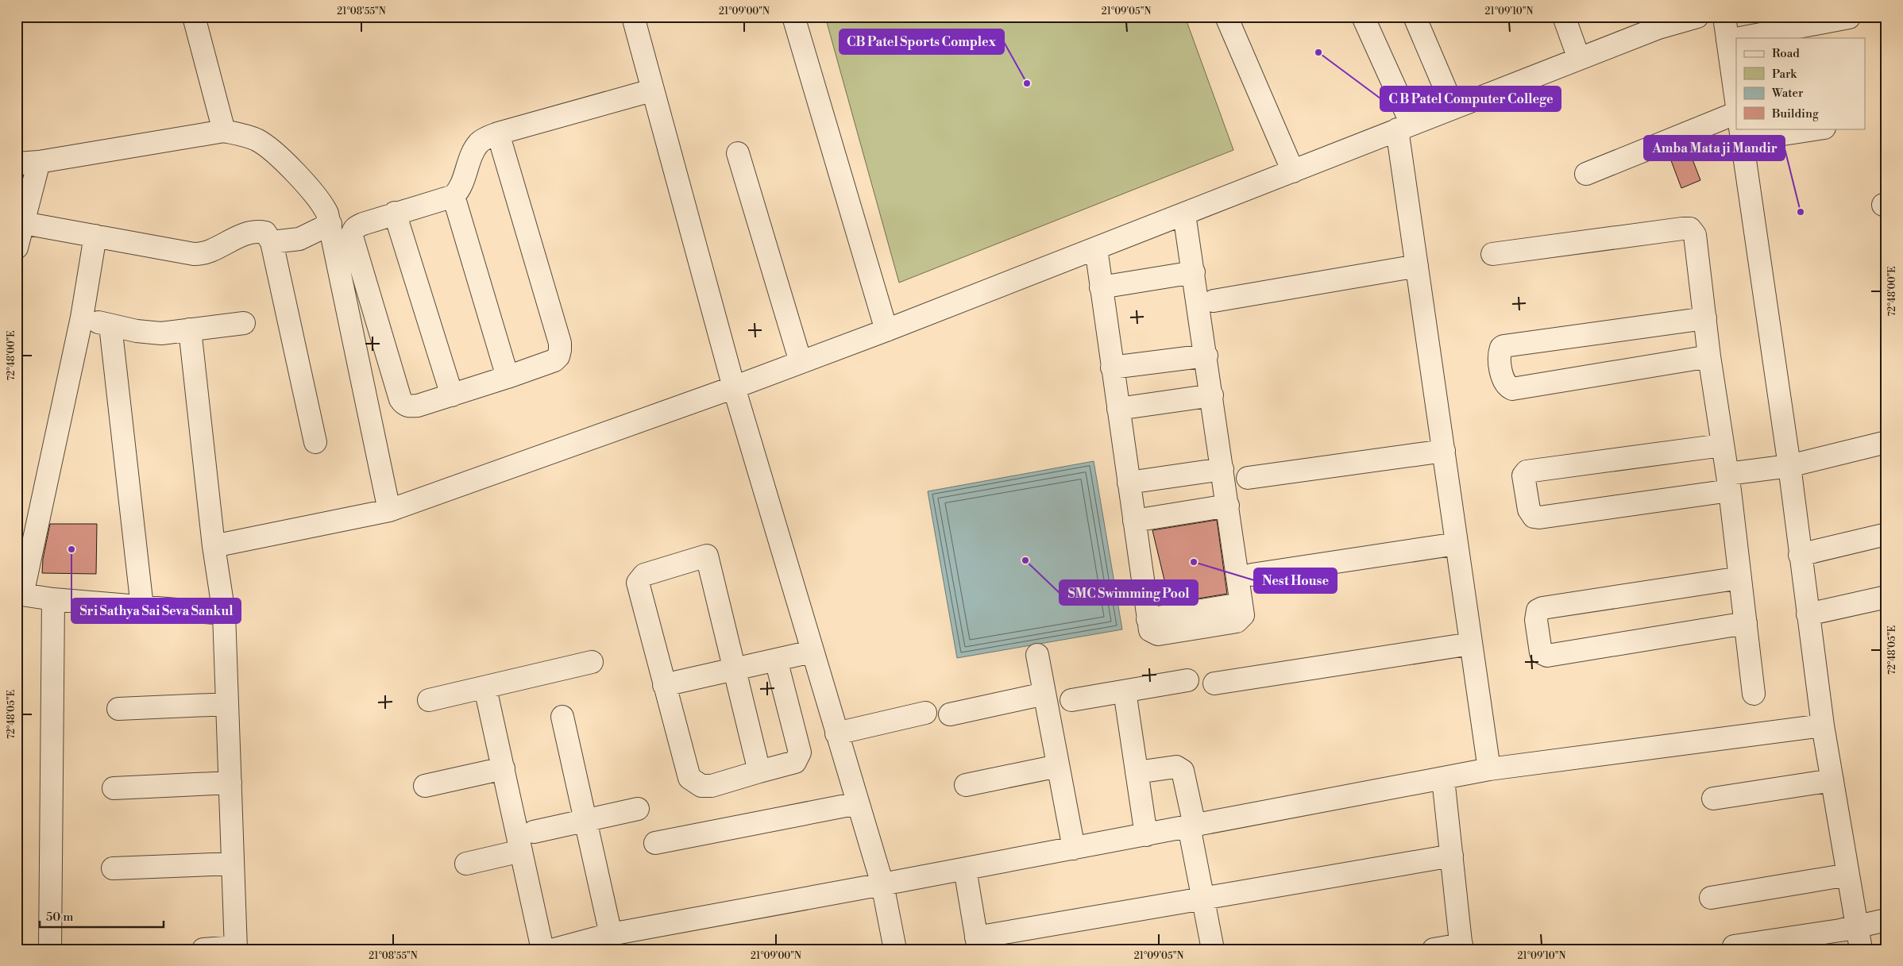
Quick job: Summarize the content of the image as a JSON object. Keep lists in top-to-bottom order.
{
  "places": [
    "C B Patel Computer College",
    "CB Patel Sports Complex",
    "Amba Mata ji Mandir",
    "Sri Sathya Sai Seva Sankul",
    "SMC Swimming Pool",
    "Nest House"
  ],
  "legend": [
    "Road",
    "Park",
    "Water",
    "Building"
  ],
  "scale_bar": "50 m",
  "coordinates": [
    "21°08'55\"N",
    "21°09'00\"N",
    "21°09'05\"N",
    "21°09'10\"N",
    "72°48'00\"E",
    "72°48'05\"E"
  ]
}
